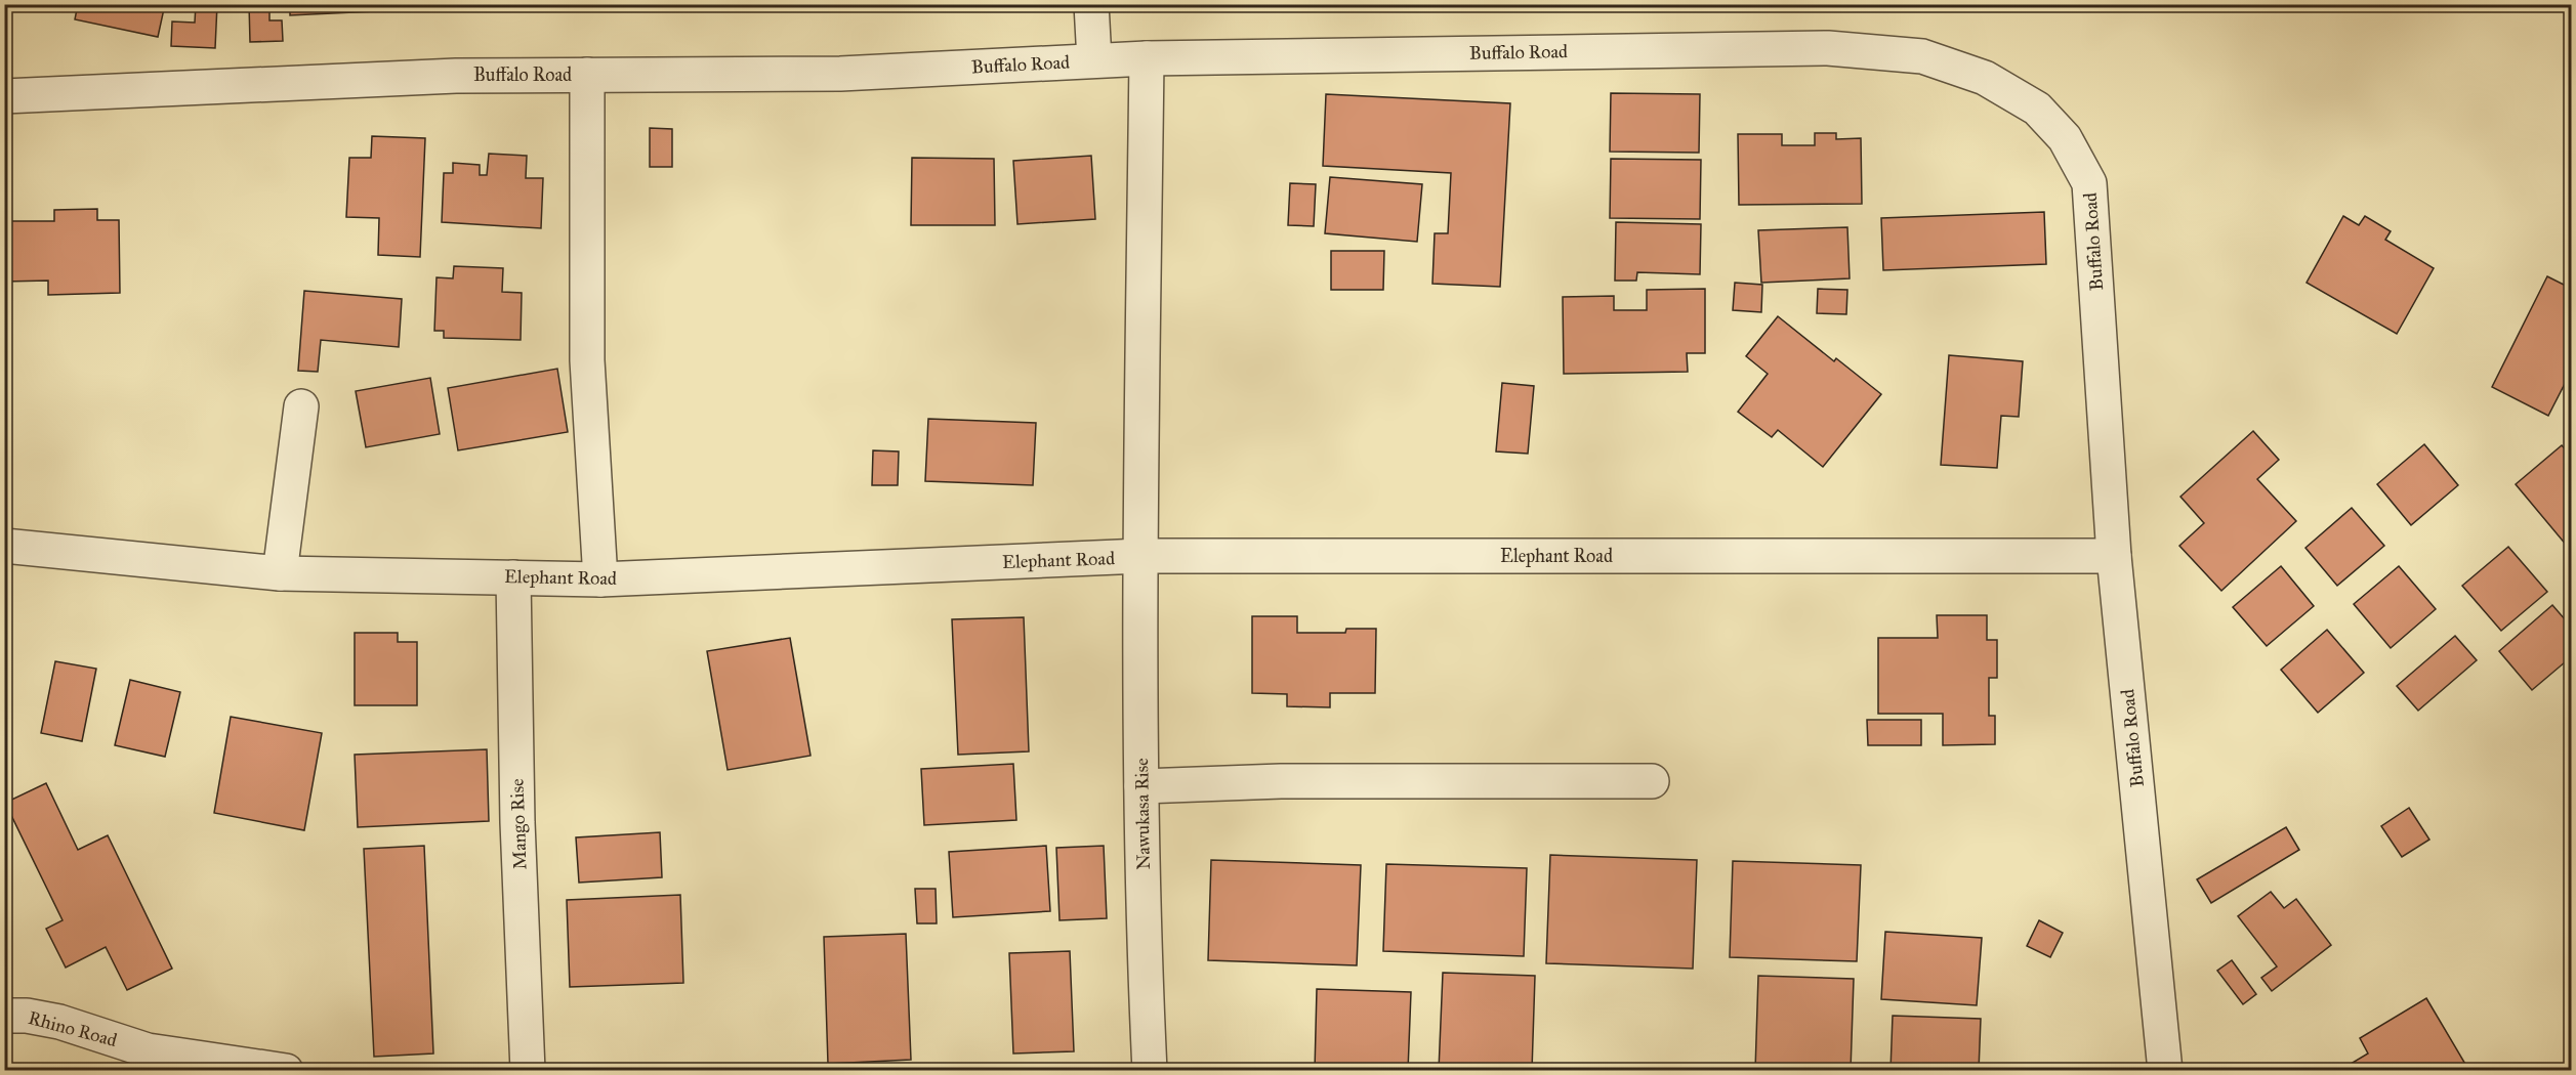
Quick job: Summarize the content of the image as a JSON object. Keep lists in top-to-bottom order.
{
  "streets": {
    "street": [
      "Buffalo Road",
      "Elephant Road",
      "Nawukasa Rise",
      "Mango Rise",
      "Rhino Road"
    ]
  },
  "crossings": [
    ["Buffalo Road", "Elephant Road"],
    ["Buffalo Road", "Nawukasa Rise"],
    ["Elephant Road", "Nawukasa Rise"],
    ["Elephant Road", "Mango Rise"]
  ]
}
